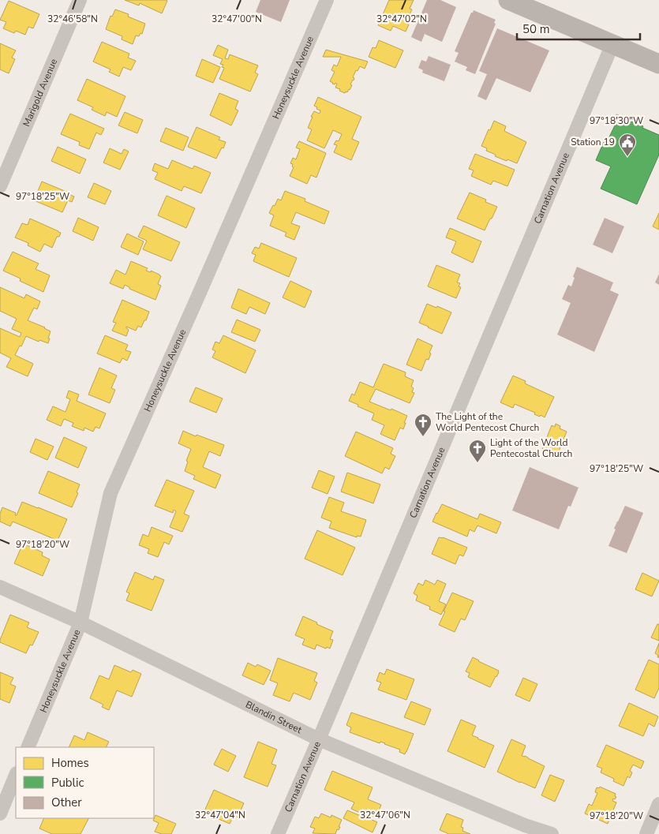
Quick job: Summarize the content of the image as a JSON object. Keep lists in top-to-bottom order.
{
  "streets": {
    "street": [
      "Honeysuckle Avenue",
      "Marigold Avenue",
      "Carnation Avenue",
      "Blandin Street"
    ]
  },
  "crossings": [
    ["Honeysuckle Avenue", "Blandin Street"],
    ["Carnation Avenue", "Blandin Street"]
  ],
  "places": {
    "public building": ["Station 19"],
    "church": ["The Light of the World Pentecost Church", "Light of the World Pentecostal Church"]
  },
  "legend": ["Homes", "Public", "Other"],
  "scale_bar": "50 m",
  "coordinates": [
    "32°46'58\"N",
    "32°47'00\"N",
    "32°47'02\"N",
    "97°18'30\"W",
    "97°18'25\"W",
    "97°18'20\"W",
    "32°47'04\"N",
    "32°47'06\"N"
  ]
}
